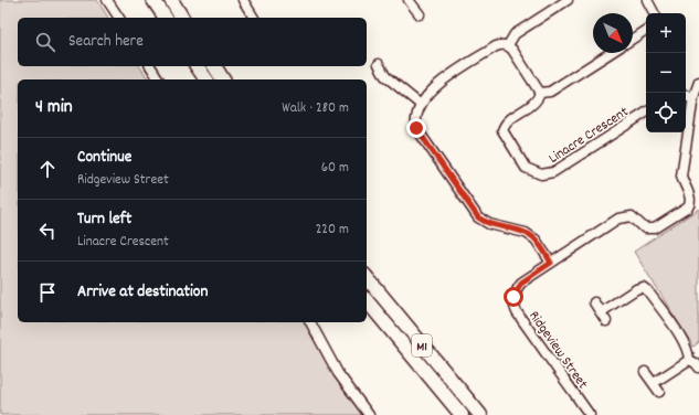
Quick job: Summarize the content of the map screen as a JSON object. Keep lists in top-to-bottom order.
{
  "streets": {
    "highway": ["M1"],
    "street": ["Linacre Crescent", "Ridgeview Street"]
  },
  "north": "bottom right",
  "page": {
    "map_buttons": ["+", "−"],
    "search": "Search here",
    "heading": ["4 min", "Walk · 280 m"],
    "list": [
      ["Continue", "Ridgeview Street", "60 m"],
      ["Turn left", "Linacre Crescent", "220 m"],
      "Arrive at destination"
    ]
  }
}
